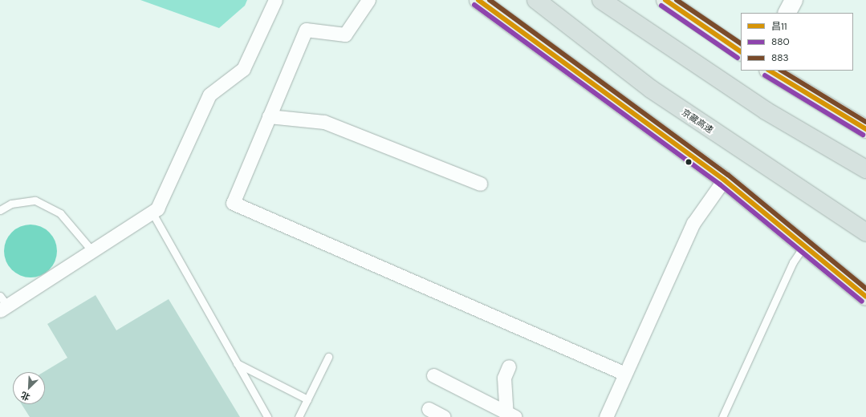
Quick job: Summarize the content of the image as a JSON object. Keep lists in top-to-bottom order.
{
  "streets": {
    "highway": ["京藏高速"]
  },
  "lines": ["transit line 昌11", "transit line 883", "transit line 880"],
  "legend": ["昌11", "880", "883"],
  "north": "bottom left"
}
